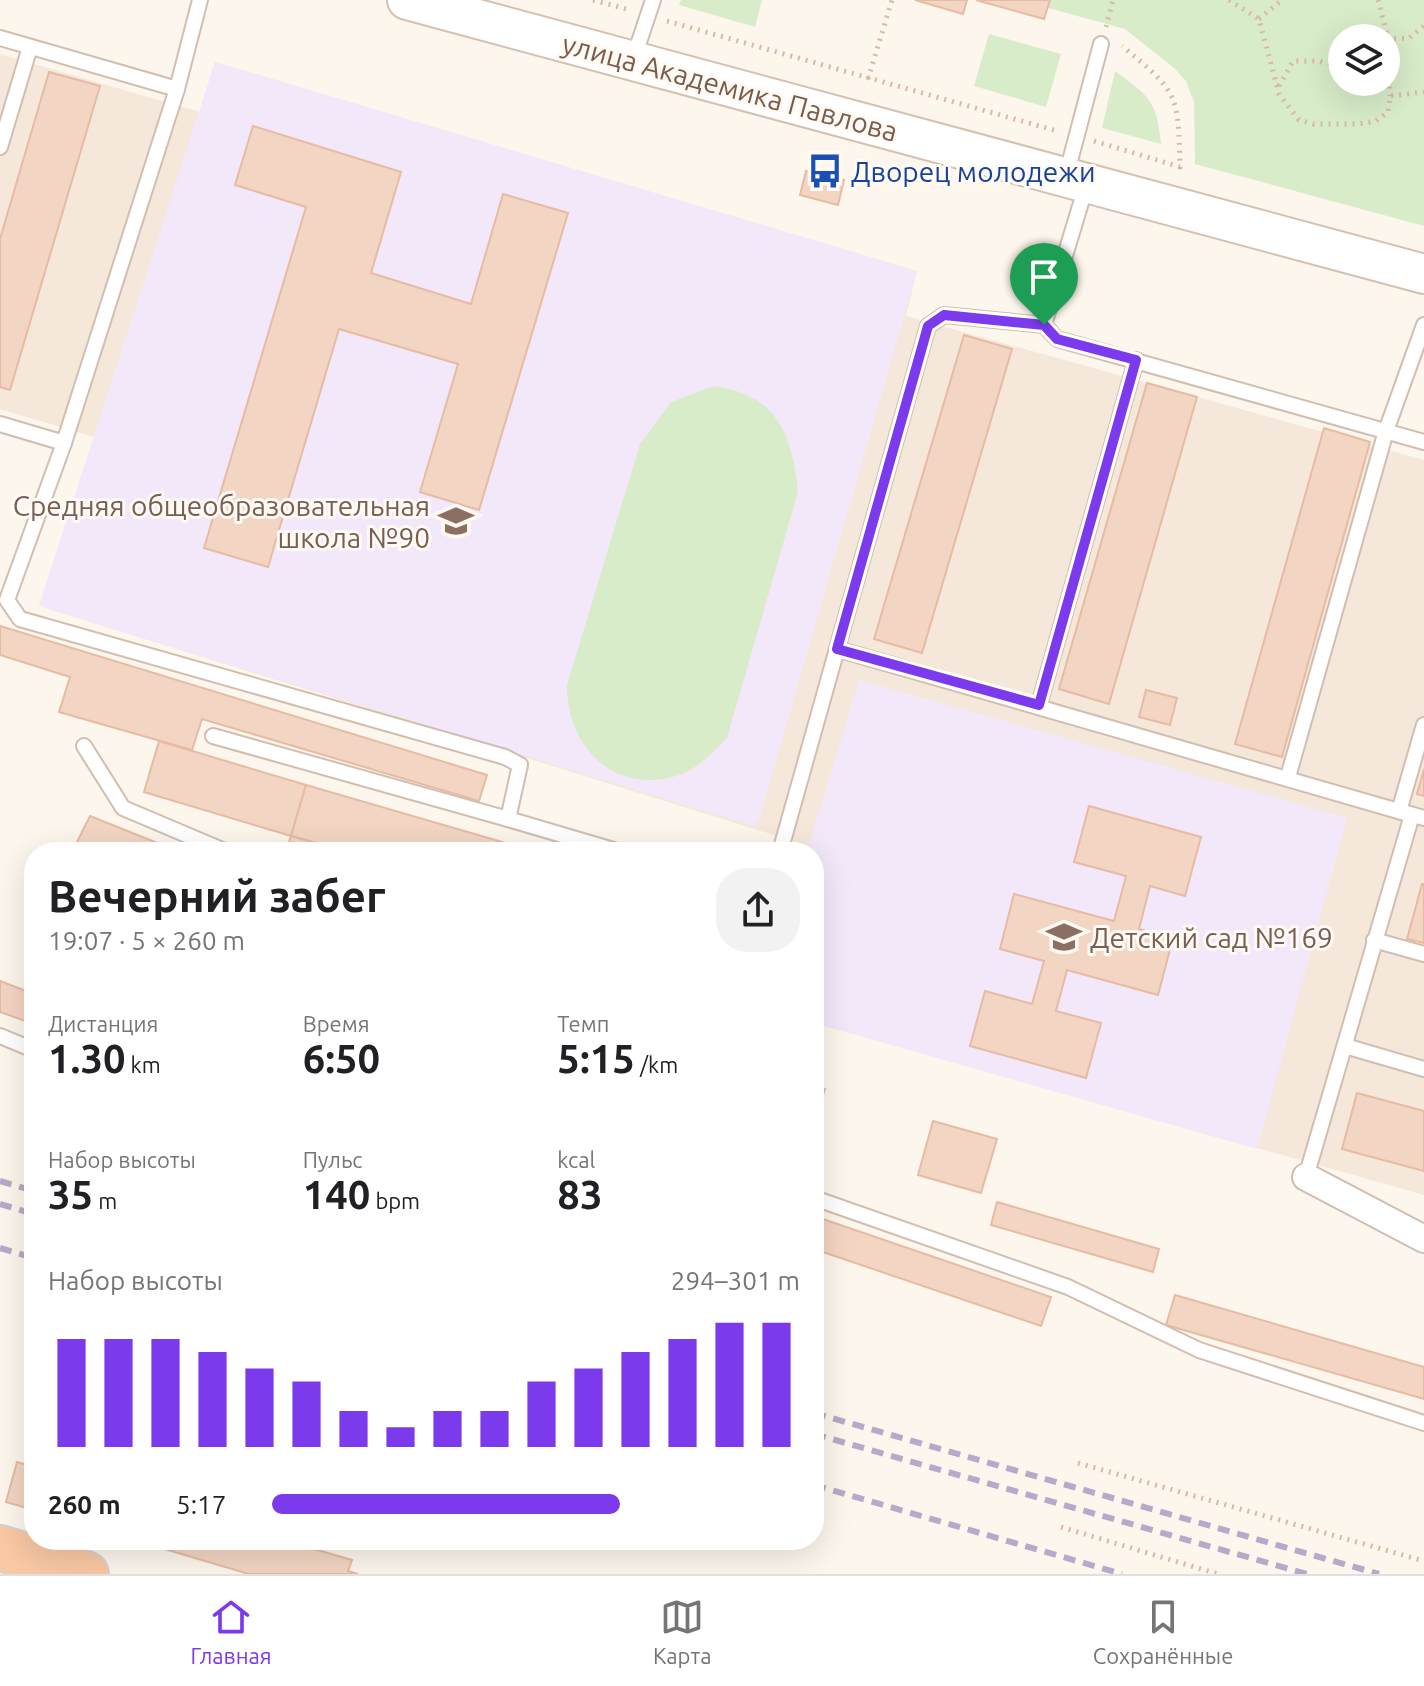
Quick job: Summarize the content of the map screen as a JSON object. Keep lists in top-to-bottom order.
{
  "streets": {
    "main road": ["улица Академика Павлова"]
  },
  "places": {
    "bus stop": ["Дворец молодежи"],
    "school or university": ["Средняя общеобразовательная школа №90", "Детский сад №169"]
  },
  "page": {
    "heading": ["Вечерний забег", "19:07 · 5 × 260 m"],
    "stats": [
      ["Дистанция", "1.30 km"],
      ["Время", "6:50"],
      ["Темп", "5:15 /km"],
      ["Набор высоты", "35 m"],
      ["Пульс", "140 bpm"],
      ["kcal", "83"]
    ],
    "chart": ["Набор высоты", "294–301 m"],
    "list": [
      {
        "name": "260 m",
        "note": "5:17"
      }
    ],
    "tabs": ["Главная", "Карта", "Сохранённые"]
  }
}
